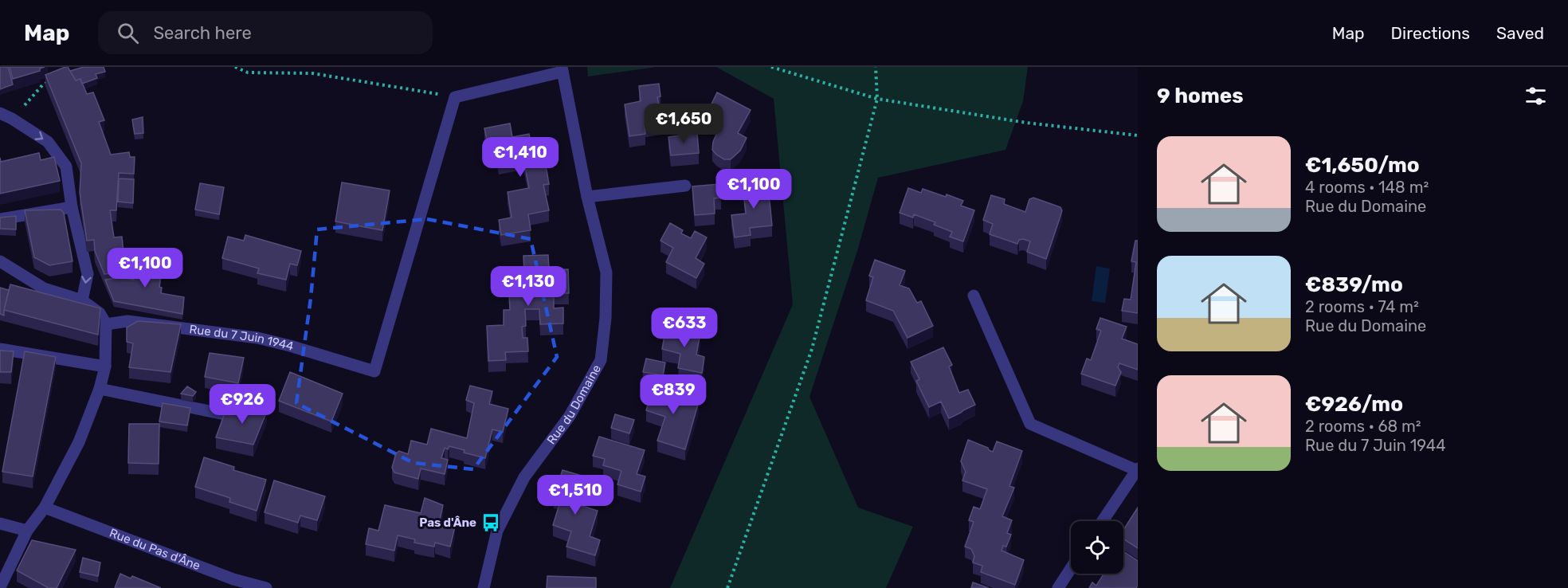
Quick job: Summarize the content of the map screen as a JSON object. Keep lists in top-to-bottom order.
{
  "streets": {
    "street": ["Rue du 7 Juin 1944", "Rue du Domaine", "Rue du Pas d'Âne"]
  },
  "places": {
    "bus stop": ["Pas d'Âne"]
  },
  "page": {
    "header": "Map",
    "search": "Search here",
    "nav": ["Map", "Directions", "Saved"],
    "heading": "9 homes",
    "price": [
      "€1,650",
      "€1,410",
      "€1,100",
      "€1,100",
      "€1,130",
      "€633",
      "€839",
      "€926",
      "€1,510"
    ],
    "list": [
      {
        "name": "€1,650/mo",
        "note": "4 rooms · 148 m² · Rue du Domaine"
      },
      {
        "name": "€839/mo",
        "note": "2 rooms · 74 m² · Rue du Domaine"
      },
      {
        "name": "€926/mo",
        "note": "2 rooms · 68 m² · Rue du 7 Juin 1944"
      }
    ]
  }
}
